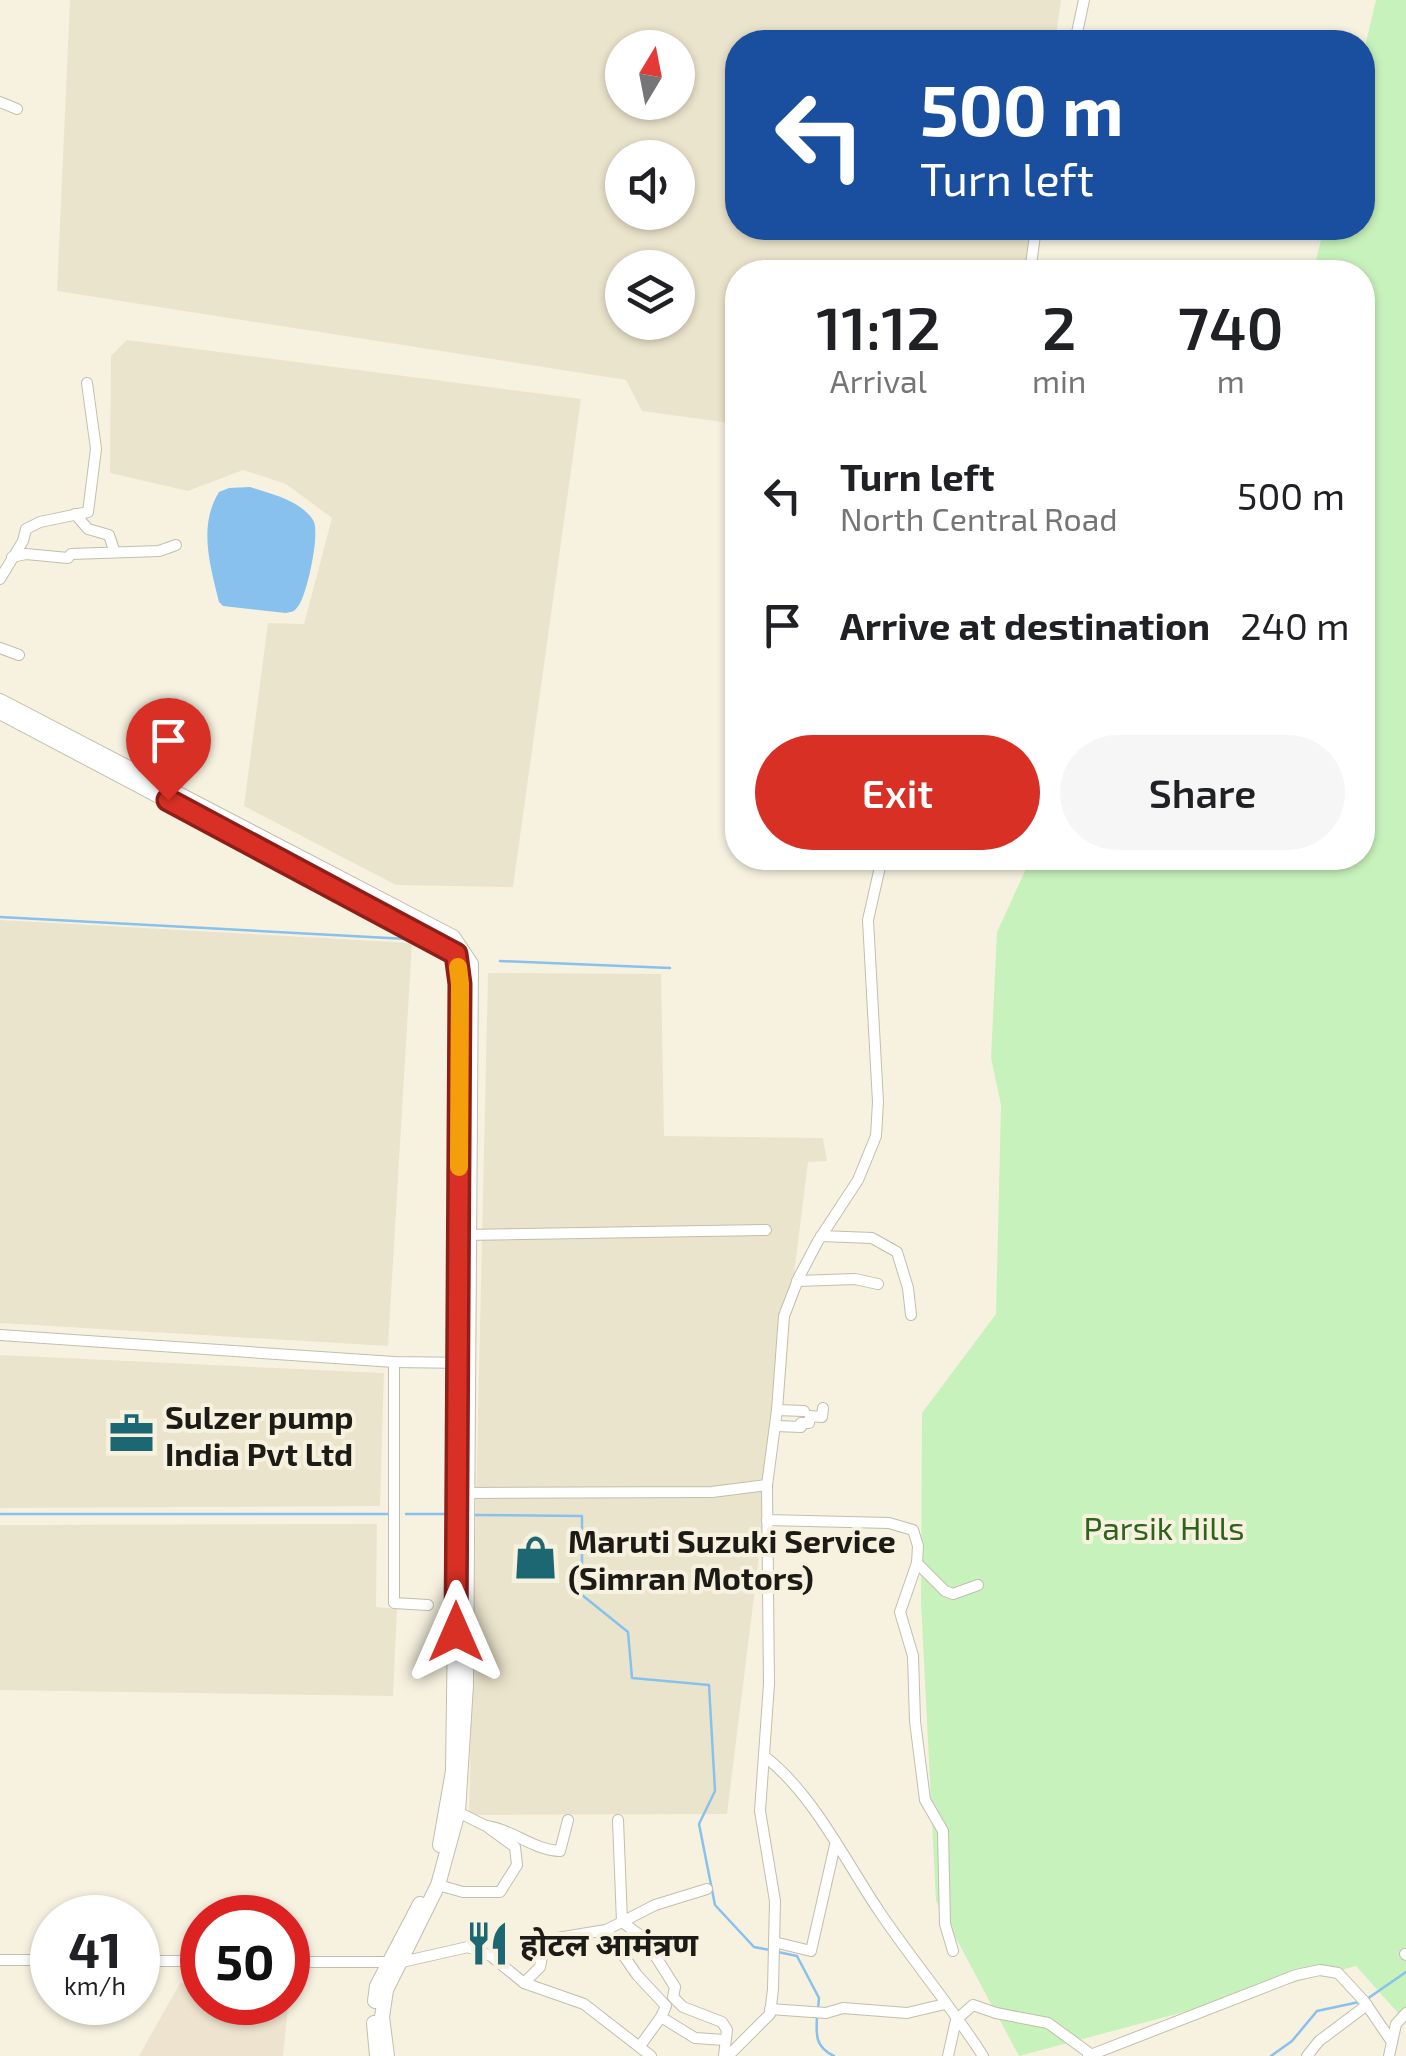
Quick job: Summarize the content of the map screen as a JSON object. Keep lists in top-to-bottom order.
{
  "parks": ["Parsik Hills"],
  "places": {
    "office": ["Sulzer pump India Pvt Ltd"],
    "shop": ["Maruti Suzuki Service (Simran Motors)"],
    "restaurant": ["होटल आमंत्रण"]
  },
  "north": "top",
  "page": {
    "turn": ["500 m", "Turn left"],
    "eta": [
      "11:12",
      "Arrival",
      "2",
      "min",
      "740",
      "m"
    ],
    "list": [
      {
        "name": "Turn left",
        "note": "North Central Road",
        "value": "500 m"
      },
      {
        "name": "Arrive at destination",
        "value": "240 m"
      }
    ],
    "buttons": ["Exit", "Share"],
    "speed": "41 km/h",
    "limit": "50"
  }
}
